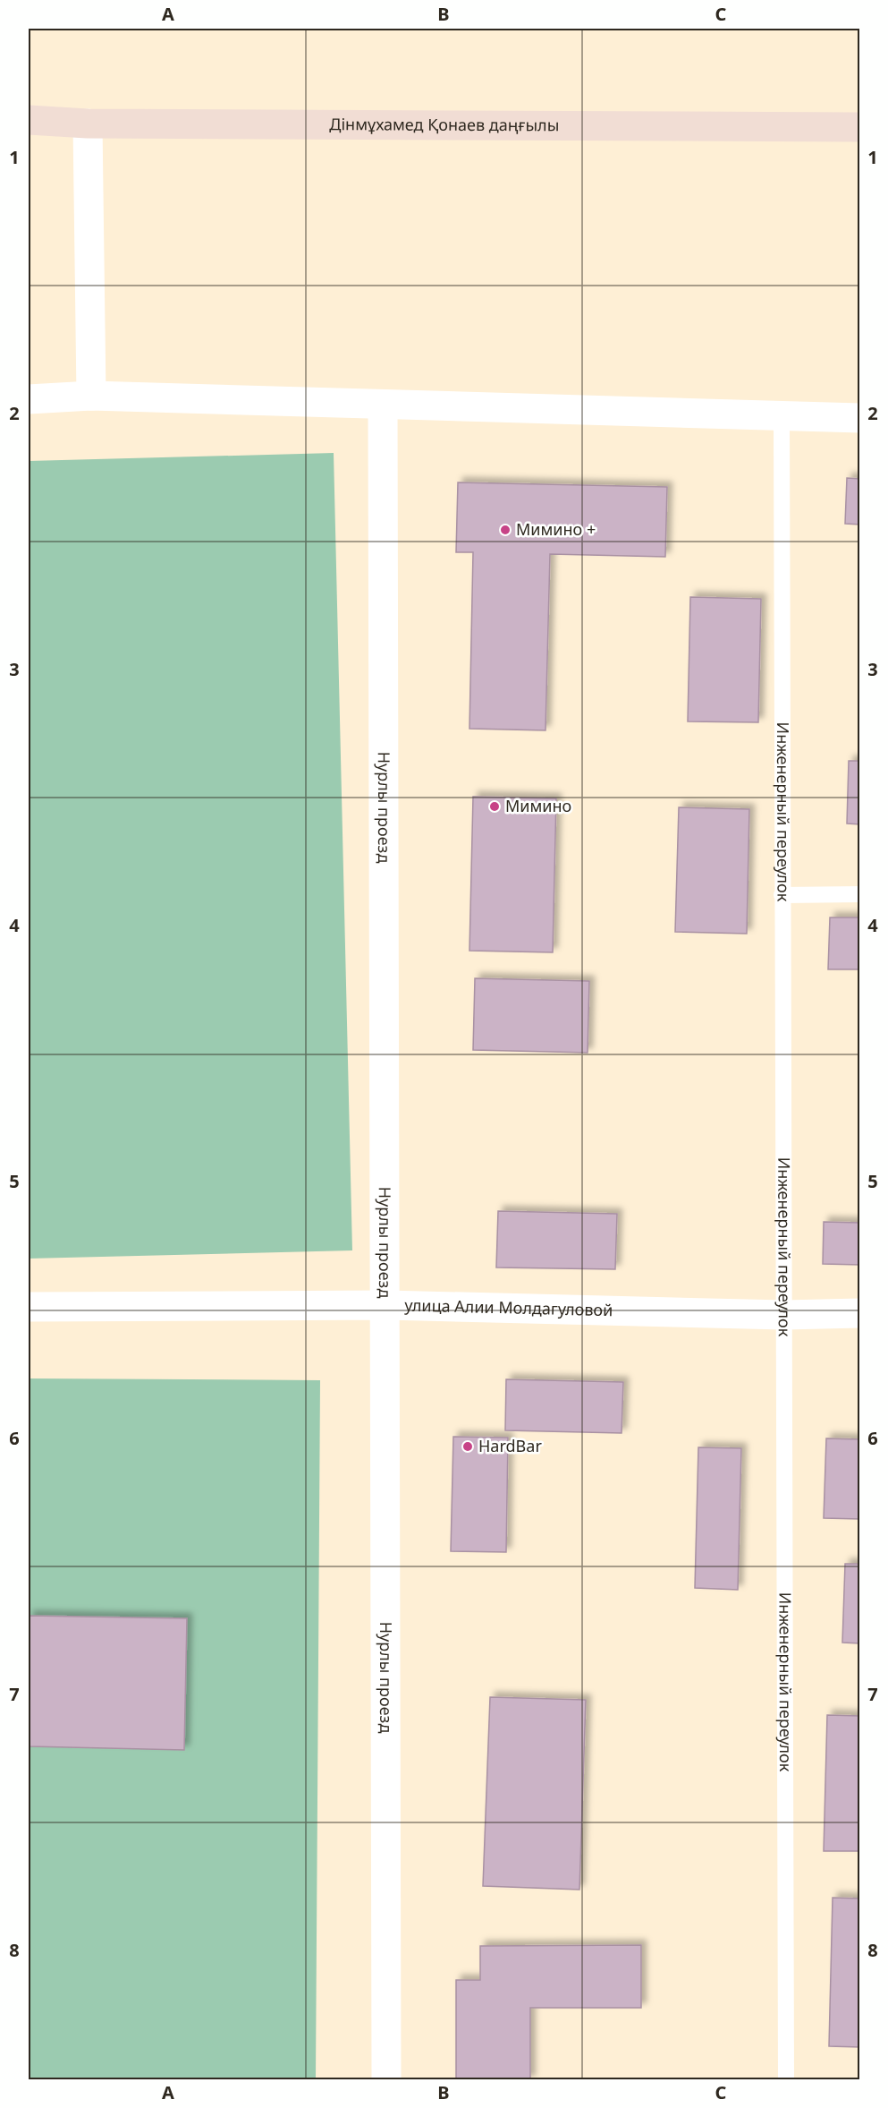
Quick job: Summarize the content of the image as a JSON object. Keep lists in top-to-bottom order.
{
  "streets": {
    "street": ["Дінмұхамед Қонаев даңғылы", "Нурлы проезд", "улица Алии Молдагуловой"],
    "lane": ["Инженерный переулок"]
  },
  "crossings": [
    ["Нурлы проезд", "улица Алии Молдагуловой"],
    ["Инженерный переулок", "улица Алии Молдагуловой"]
  ],
  "places": ["Мимино +", "Мимино", "HardBar"],
  "grid": {
    "columns": ["A", "B", "C"],
    "rows": [
      "1",
      "2",
      "3",
      "4",
      "5",
      "6",
      "7",
      "8"
    ]
  }
}
